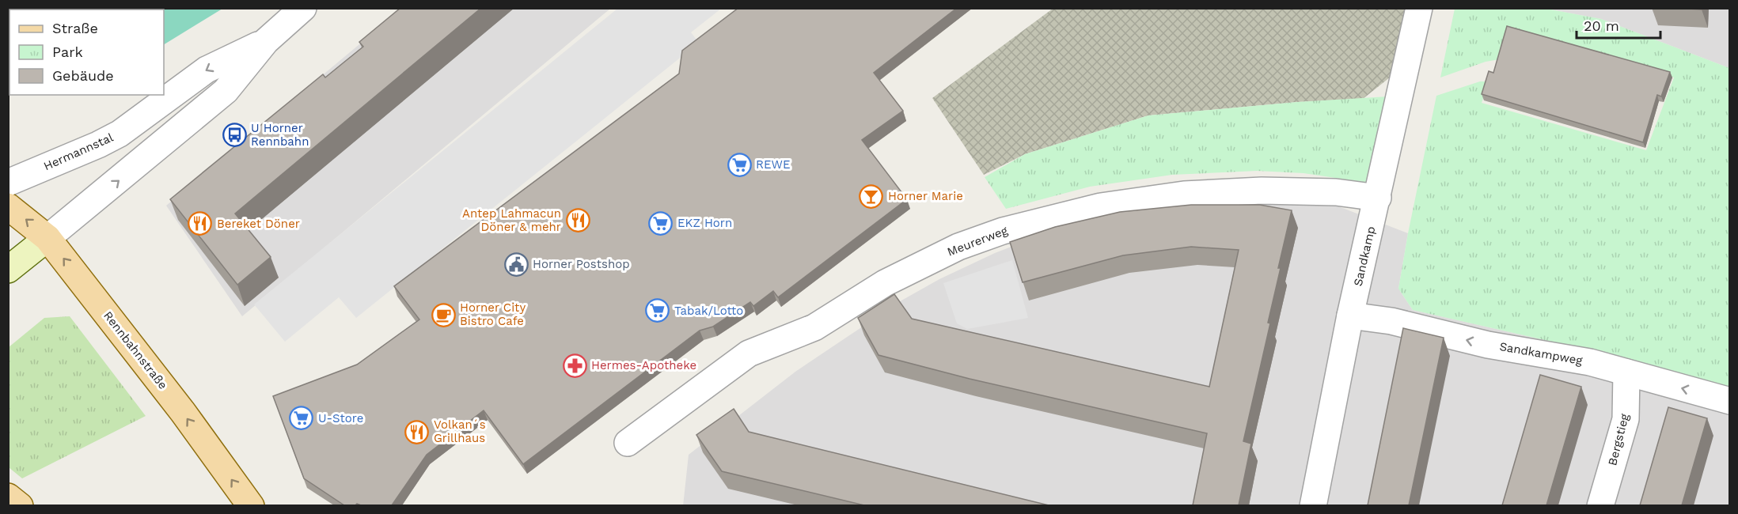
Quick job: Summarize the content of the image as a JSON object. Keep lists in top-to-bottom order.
{
  "streets": {
    "main road": ["Rennbahnstraße"],
    "street": [
      "Hermannstal",
      "Meurerweg",
      "Sandkamp",
      "Sandkampweg",
      "Bergstieg"
    ]
  },
  "crossings": [
    ["Hermannstal", "Rennbahnstraße"],
    ["Meurerweg", "Sandkamp"],
    ["Sandkamp", "Sandkampweg"],
    ["Sandkampweg", "Bergstieg"]
  ],
  "one_way": ["Rennbahnstraße", "Sandkampweg"],
  "places": {
    "bus stop": ["U Horner Rennbahn"],
    "supermarket": [
      "REWE",
      "EKZ Horn",
      "Tabak/Lotto",
      "U-Store"
    ],
    "bar": ["Horner Marie"],
    "restaurant": ["Antep Lahmacun Döner & mehr", "Bereket Döner", "Volkan´s Grillhaus"],
    "public building": ["Horner Postshop"],
    "cafe": ["Horner City Bistro Cafe"],
    "pharmacy": ["Hermes-Apotheke"]
  },
  "legend": ["Straße", "Park", "Gebäude"],
  "scale_bar": "20 m"
}
